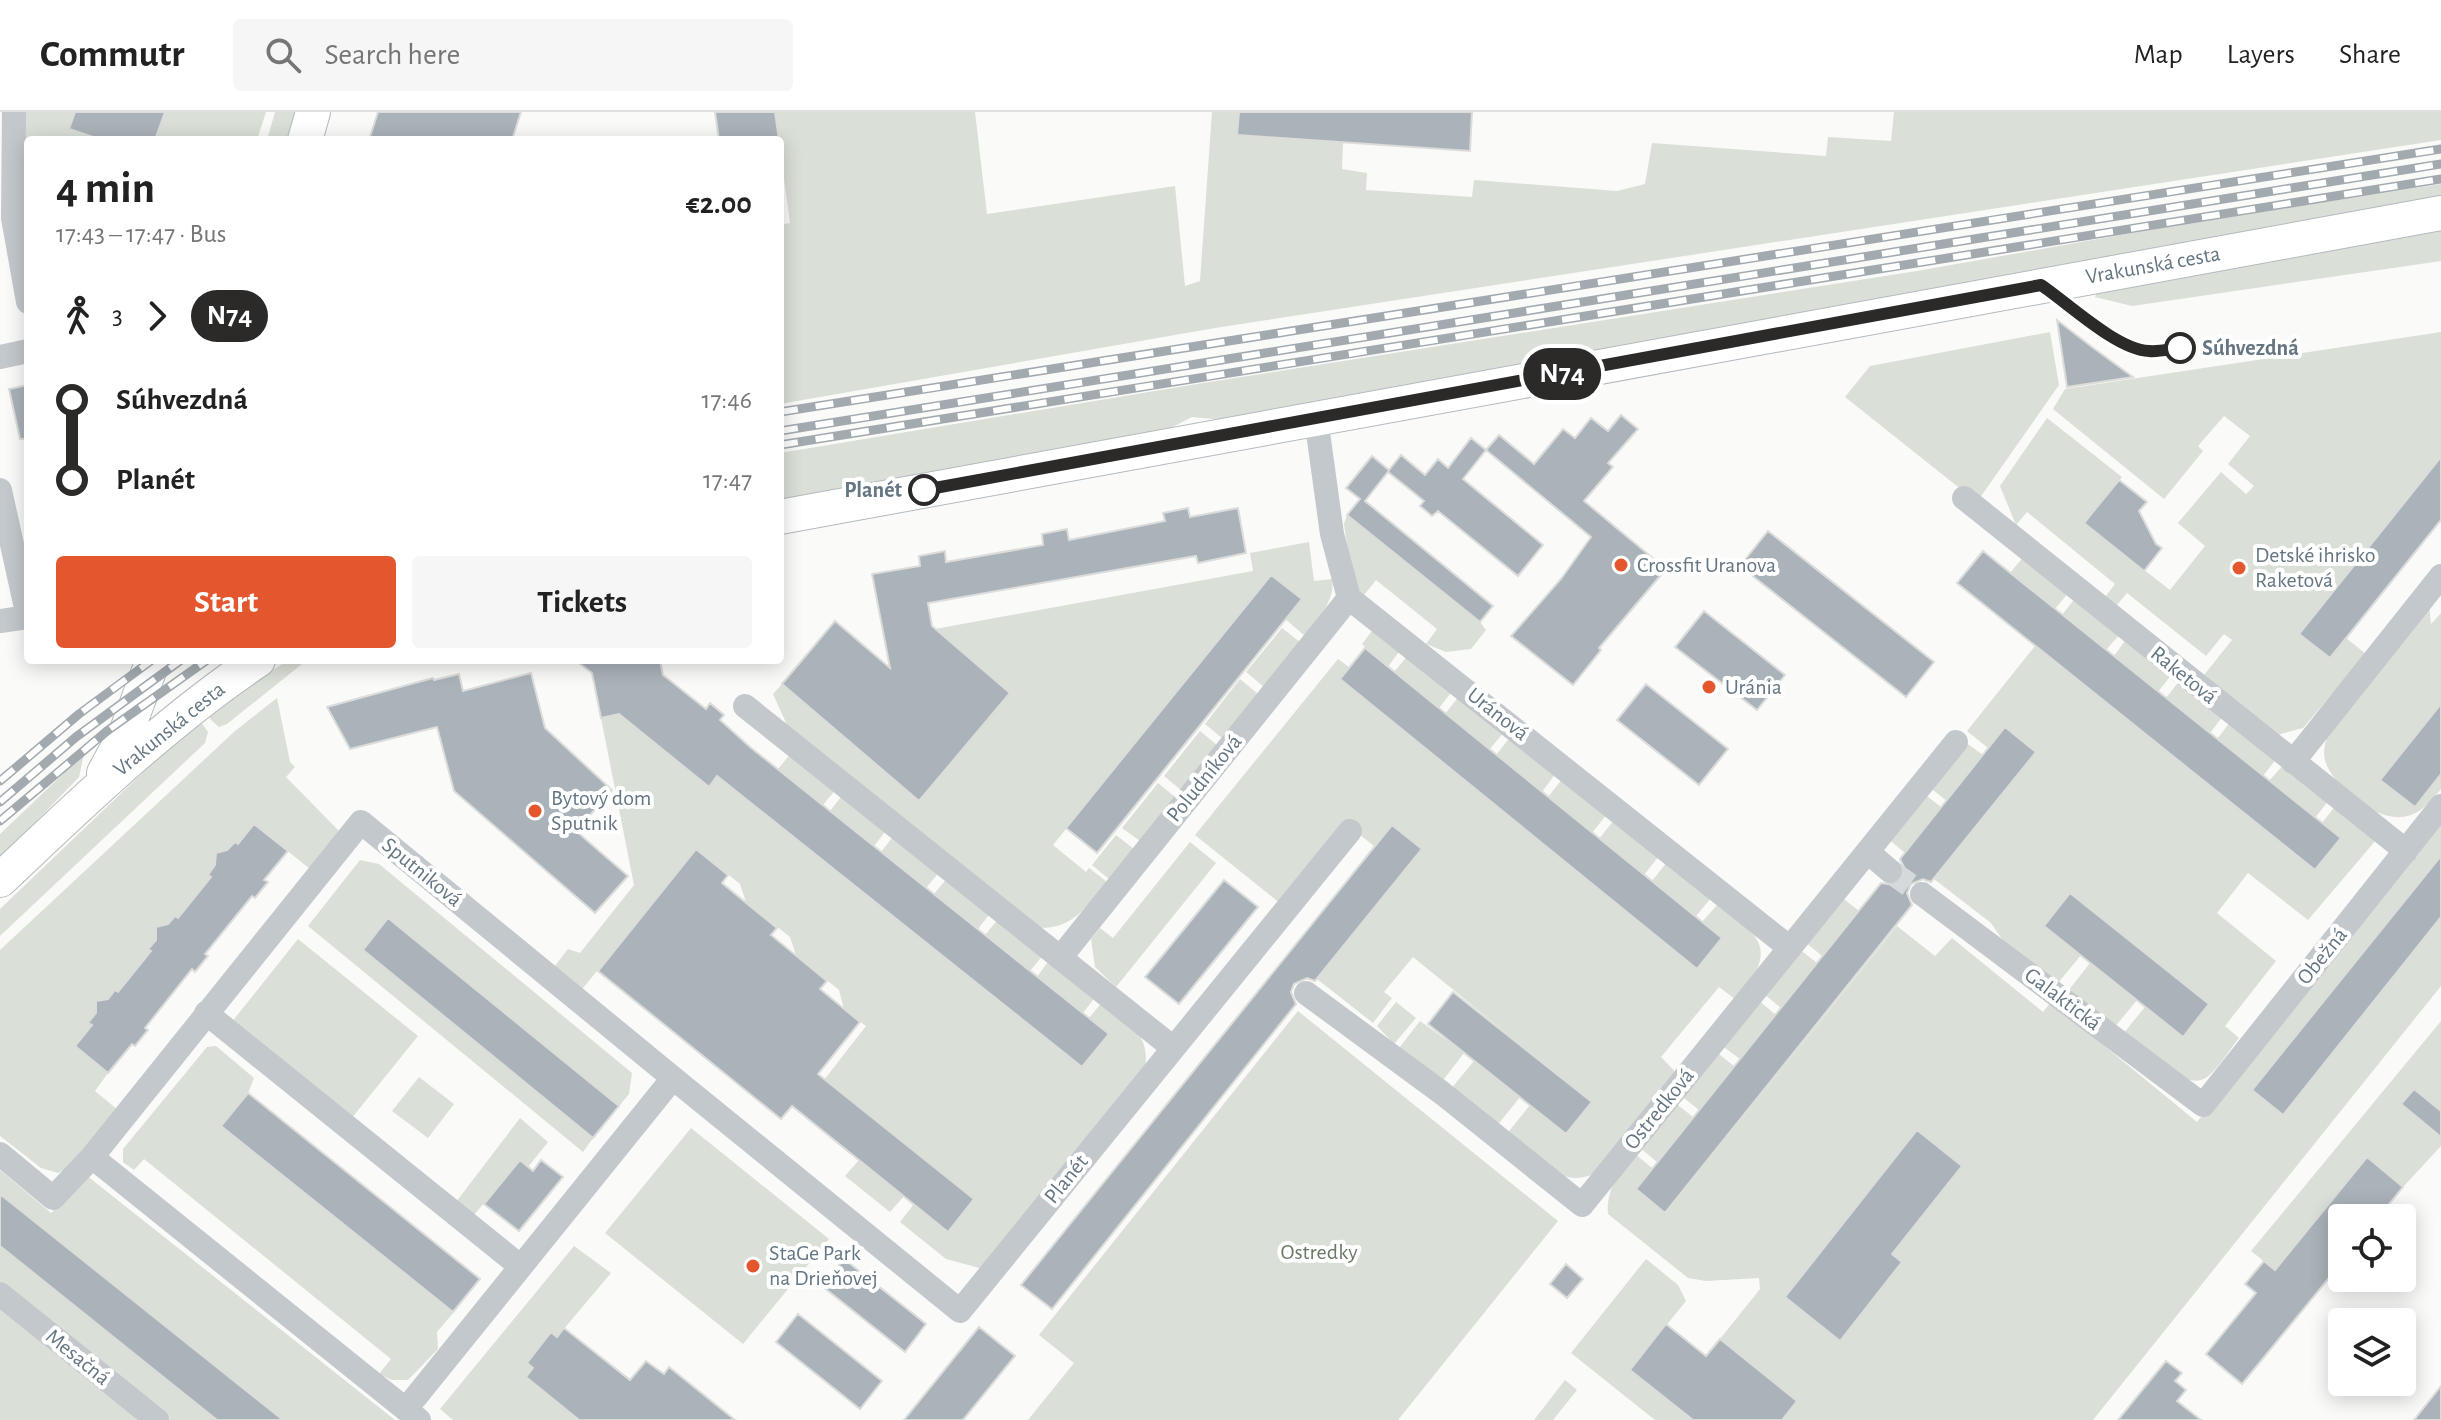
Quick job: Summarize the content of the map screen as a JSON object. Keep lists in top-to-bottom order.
{
  "streets": {
    "main road": ["Vrakunská cesta"],
    "street": [
      "Raketová",
      "Uránová",
      "Poludníková",
      "Sputniková",
      "Obežná",
      "Galaktická",
      "Ostredková",
      "Planét",
      "Mesačná"
    ]
  },
  "crossings": [
    ["Raketová", "Obežná"],
    ["Uránová", "Poludníková"],
    ["Uránová", "Ostredková"],
    ["Sputniková", "Planét"],
    ["Obežná", "Galaktická"]
  ],
  "parks": ["Ostredky"],
  "places": [
    "Súhvezdná",
    "Planét",
    "Crossfit Uranova",
    "Detské ihrisko Raketová",
    "Uránia",
    "Bytový dom Sputnik",
    "StaGe Park na Drieňovej"
  ],
  "lines": ["bus line N74"],
  "page": {
    "header": "Commutr",
    "search": "Search here",
    "nav": ["Map", "Layers", "Share"],
    "on_map": "N74",
    "heading": ["4 min", "17:43 – 17:47 · Bus", "€2.00"],
    "legs": ["3", "N74"],
    "list": [
      {
        "name": "Súhvezdná",
        "value": "17:46"
      },
      {
        "name": "Planét",
        "value": "17:47"
      }
    ],
    "buttons": ["Start", "Tickets"]
  }
}
